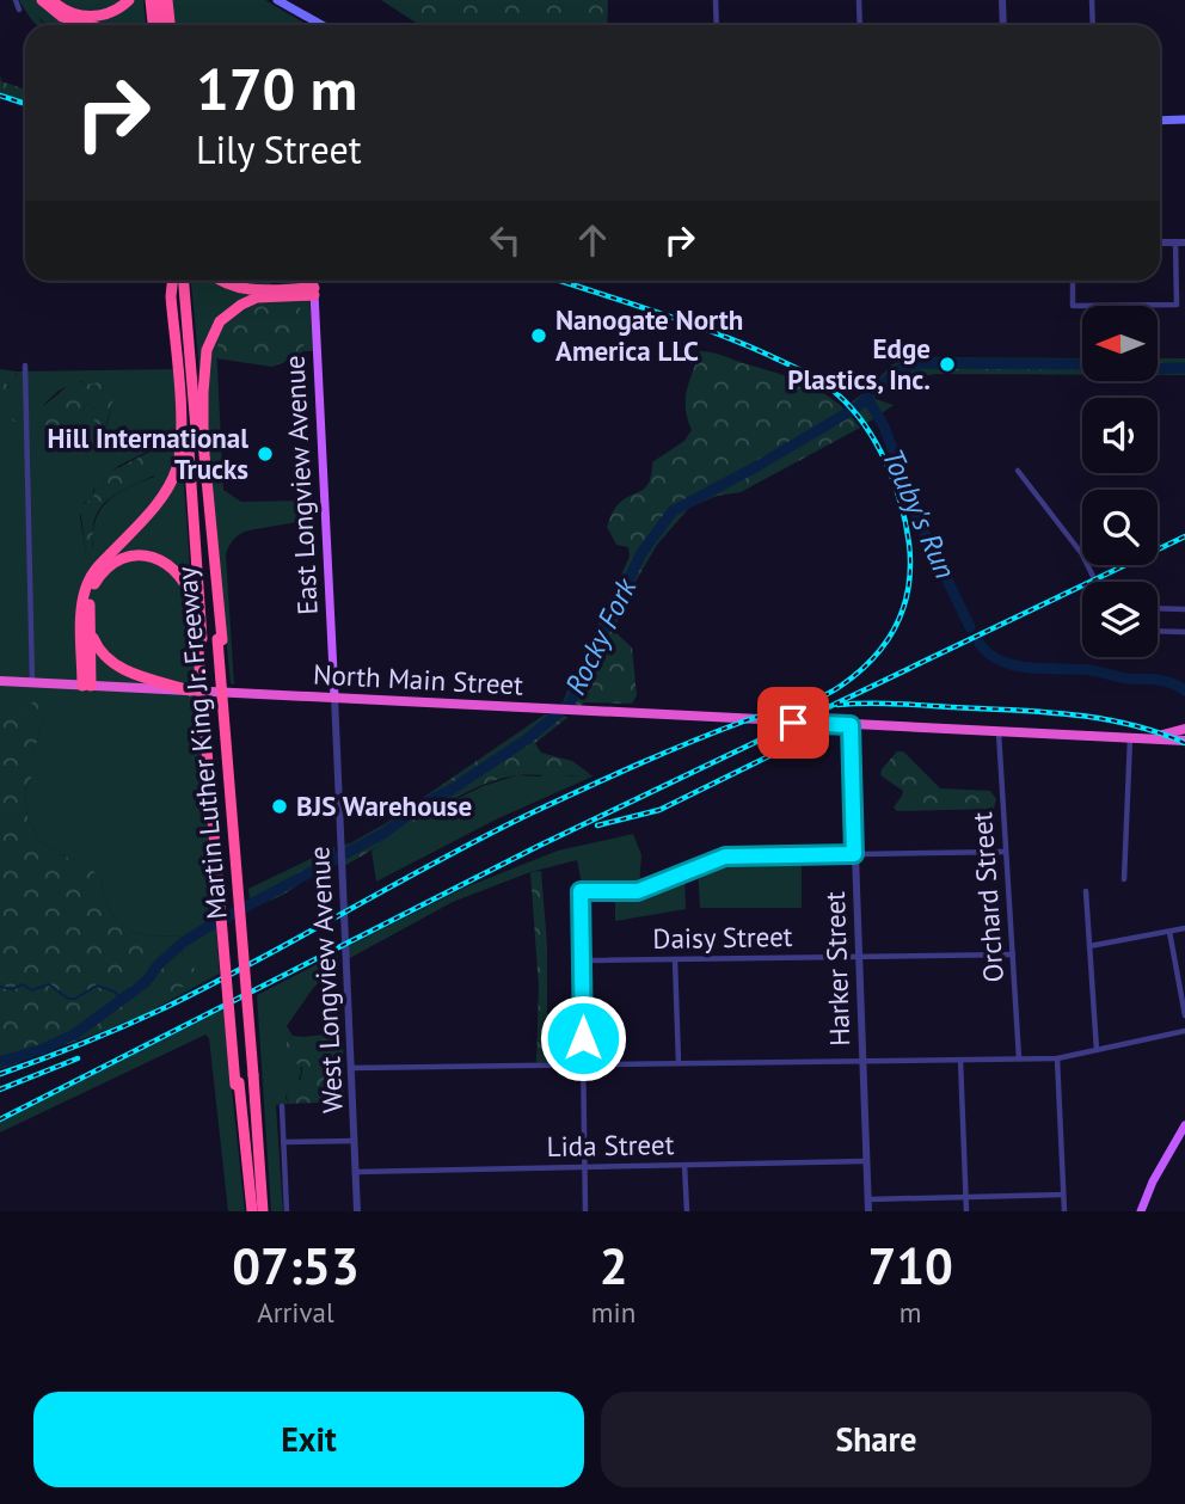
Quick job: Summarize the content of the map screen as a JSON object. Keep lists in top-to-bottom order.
{
  "streets": {
    "highway": ["North Main Street", "Martin Luther King Jr. Freeway"],
    "main road": ["East Longview Avenue"],
    "street": [
      "Orchard Street",
      "Daisy Street",
      "Harker Street",
      "West Longview Avenue",
      "Lida Street"
    ]
  },
  "crossings": [
    ["East Longview Avenue", "North Main Street"],
    ["East Longview Avenue", "West Longview Avenue"],
    ["North Main Street", "Orchard Street"],
    ["North Main Street", "Harker Street"],
    ["North Main Street", "West Longview Avenue"],
    ["Orchard Street", "Daisy Street"],
    ["Daisy Street", "Harker Street"],
    ["Harker Street", "Lida Street"],
    ["West Longview Avenue", "Lida Street"]
  ],
  "water": ["Touby's Run", "Rocky Fork"],
  "places": [
    "Nanogate North America LLC",
    "Edge Plastics, Inc.",
    "Hill International Trucks",
    "BJS Warehouse"
  ],
  "north": "left",
  "page": {
    "turn": ["170 m", "Lily Street"],
    "eta": [
      "07:53",
      "Arrival",
      "2",
      "min",
      "710",
      "m"
    ],
    "buttons": ["Exit", "Share"]
  }
}
